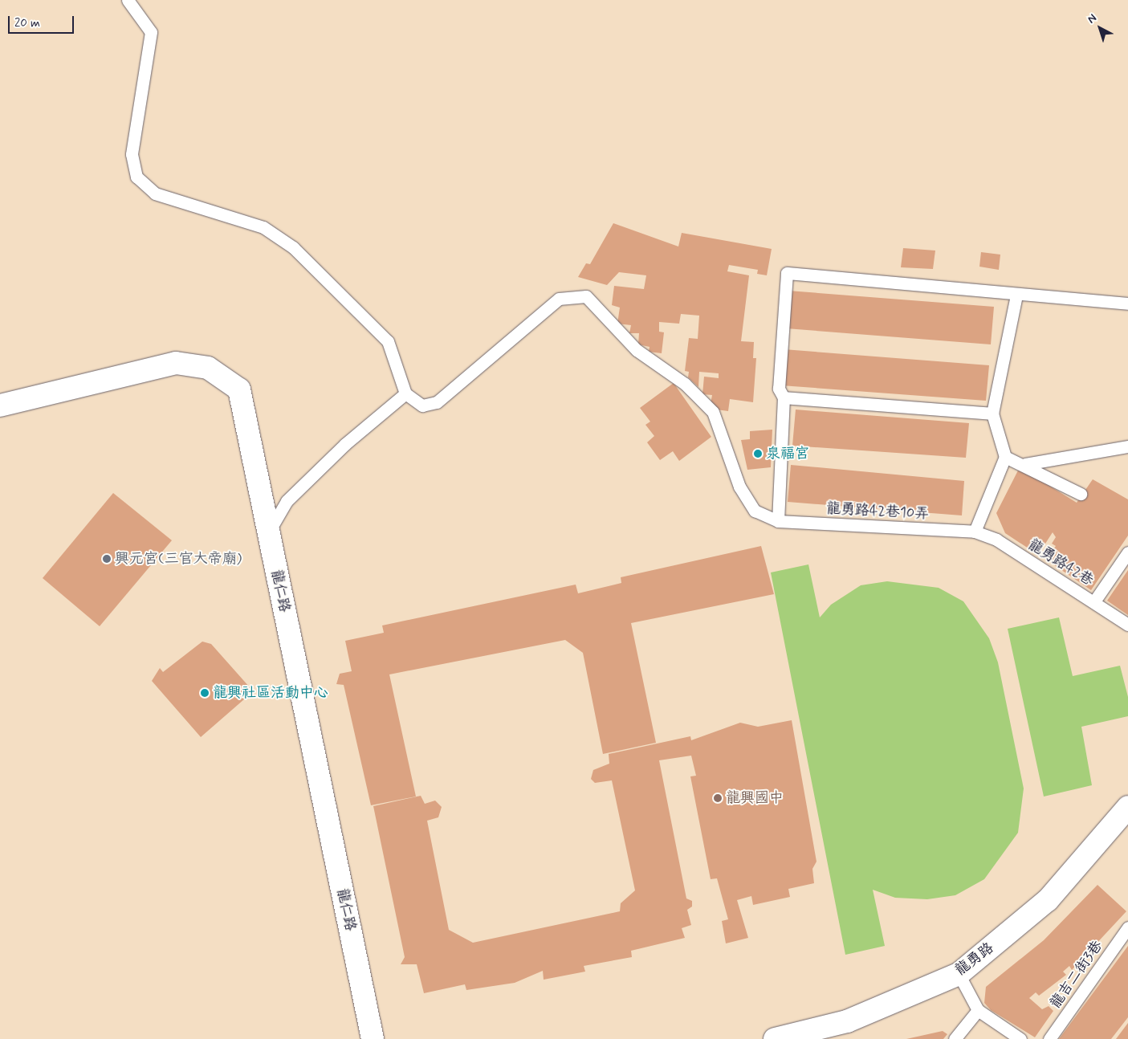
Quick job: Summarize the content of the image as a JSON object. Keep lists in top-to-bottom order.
{
  "streets": {
    "street": ["龍仁路", "龍勇路"],
    "lane": ["龍勇路42巷10弄", "龍勇路42巷", "龍吉二街3巷"]
  },
  "crossings": [
    ["龍勇路42巷10弄", "龍勇路42巷"]
  ],
  "places": [
    "泉福宮",
    "興元宮(三官大帝廟)",
    "龍興社區活動中心",
    "龍興國中"
  ],
  "scale_bar": "20 m",
  "north": "top left"
}
